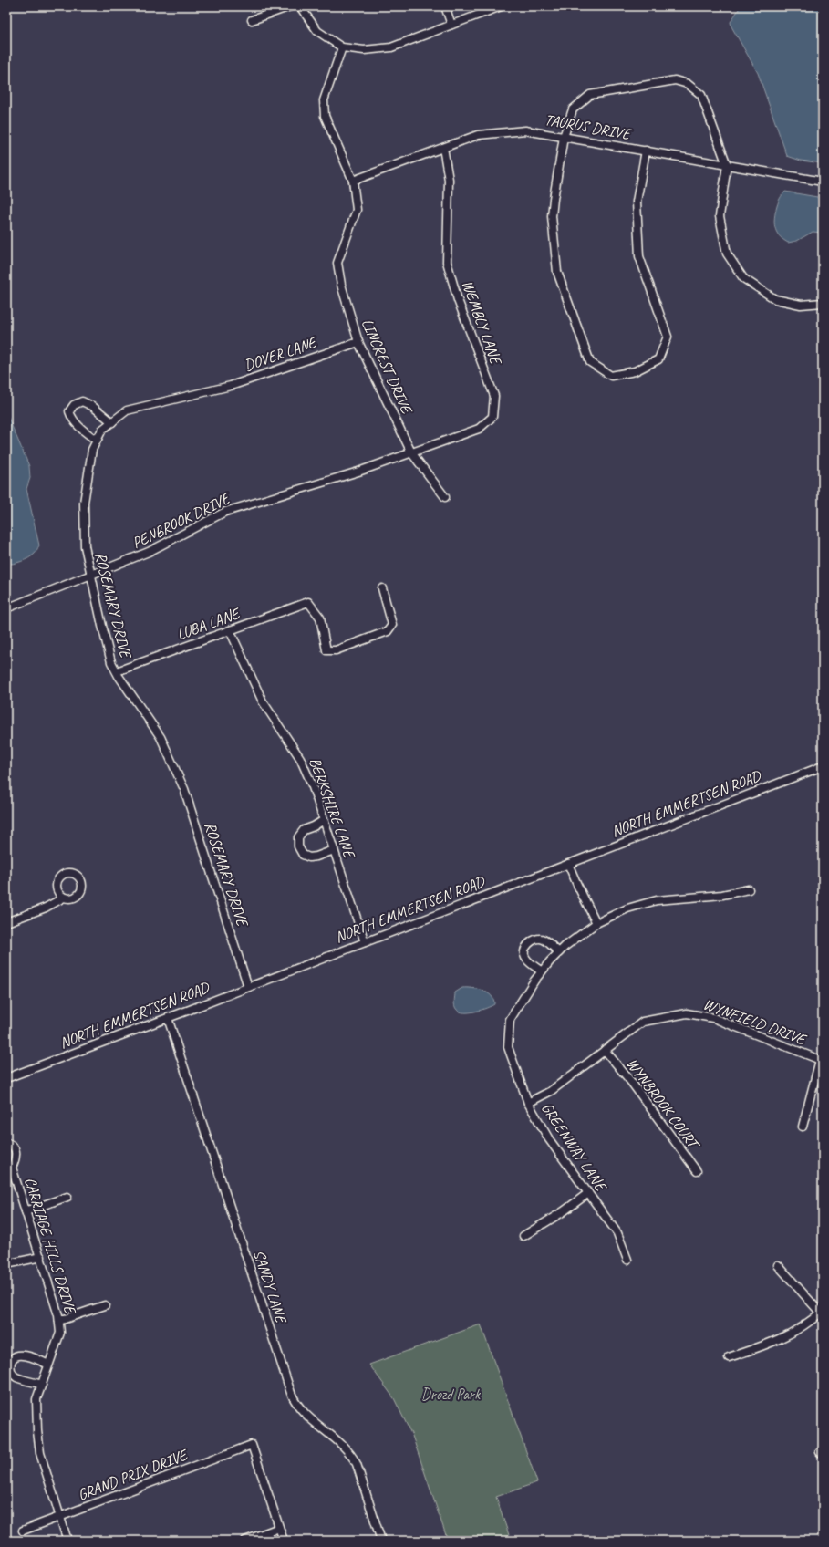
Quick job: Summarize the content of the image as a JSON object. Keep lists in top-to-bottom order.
{
  "streets": {
    "street": [
      "TAURUS DRIVE",
      "WEMBLY LANE",
      "DOVER LANE",
      "LINCREST DRIVE",
      "PENBROOK DRIVE",
      "ROSEMARY DRIVE",
      "LUBA LANE",
      "NORTH EMMERTSEN ROAD",
      "BERKSHIRE LANE",
      "WYNFIELD DRIVE",
      "WYNBROOK COURT",
      "GREENWAY LANE",
      "CARRIAGE HILLS DRIVE",
      "SANDY LANE",
      "GRAND PRIX DRIVE"
    ]
  },
  "crossings": [
    ["TAURUS DRIVE", "WEMBLY LANE"],
    ["TAURUS DRIVE", "LINCREST DRIVE"],
    ["WEMBLY LANE", "LINCREST DRIVE"],
    ["WEMBLY LANE", "PENBROOK DRIVE"],
    ["DOVER LANE", "LINCREST DRIVE"],
    ["DOVER LANE", "ROSEMARY DRIVE"],
    ["LINCREST DRIVE", "PENBROOK DRIVE"],
    ["PENBROOK DRIVE", "ROSEMARY DRIVE"],
    ["ROSEMARY DRIVE", "LUBA LANE"],
    ["ROSEMARY DRIVE", "NORTH EMMERTSEN ROAD"],
    ["LUBA LANE", "BERKSHIRE LANE"],
    ["NORTH EMMERTSEN ROAD", "BERKSHIRE LANE"],
    ["NORTH EMMERTSEN ROAD", "SANDY LANE"],
    ["WYNFIELD DRIVE", "WYNBROOK COURT"],
    ["WYNFIELD DRIVE", "GREENWAY LANE"],
    ["CARRIAGE HILLS DRIVE", "GRAND PRIX DRIVE"]
  ],
  "parks": ["Drozd Park"]
}
